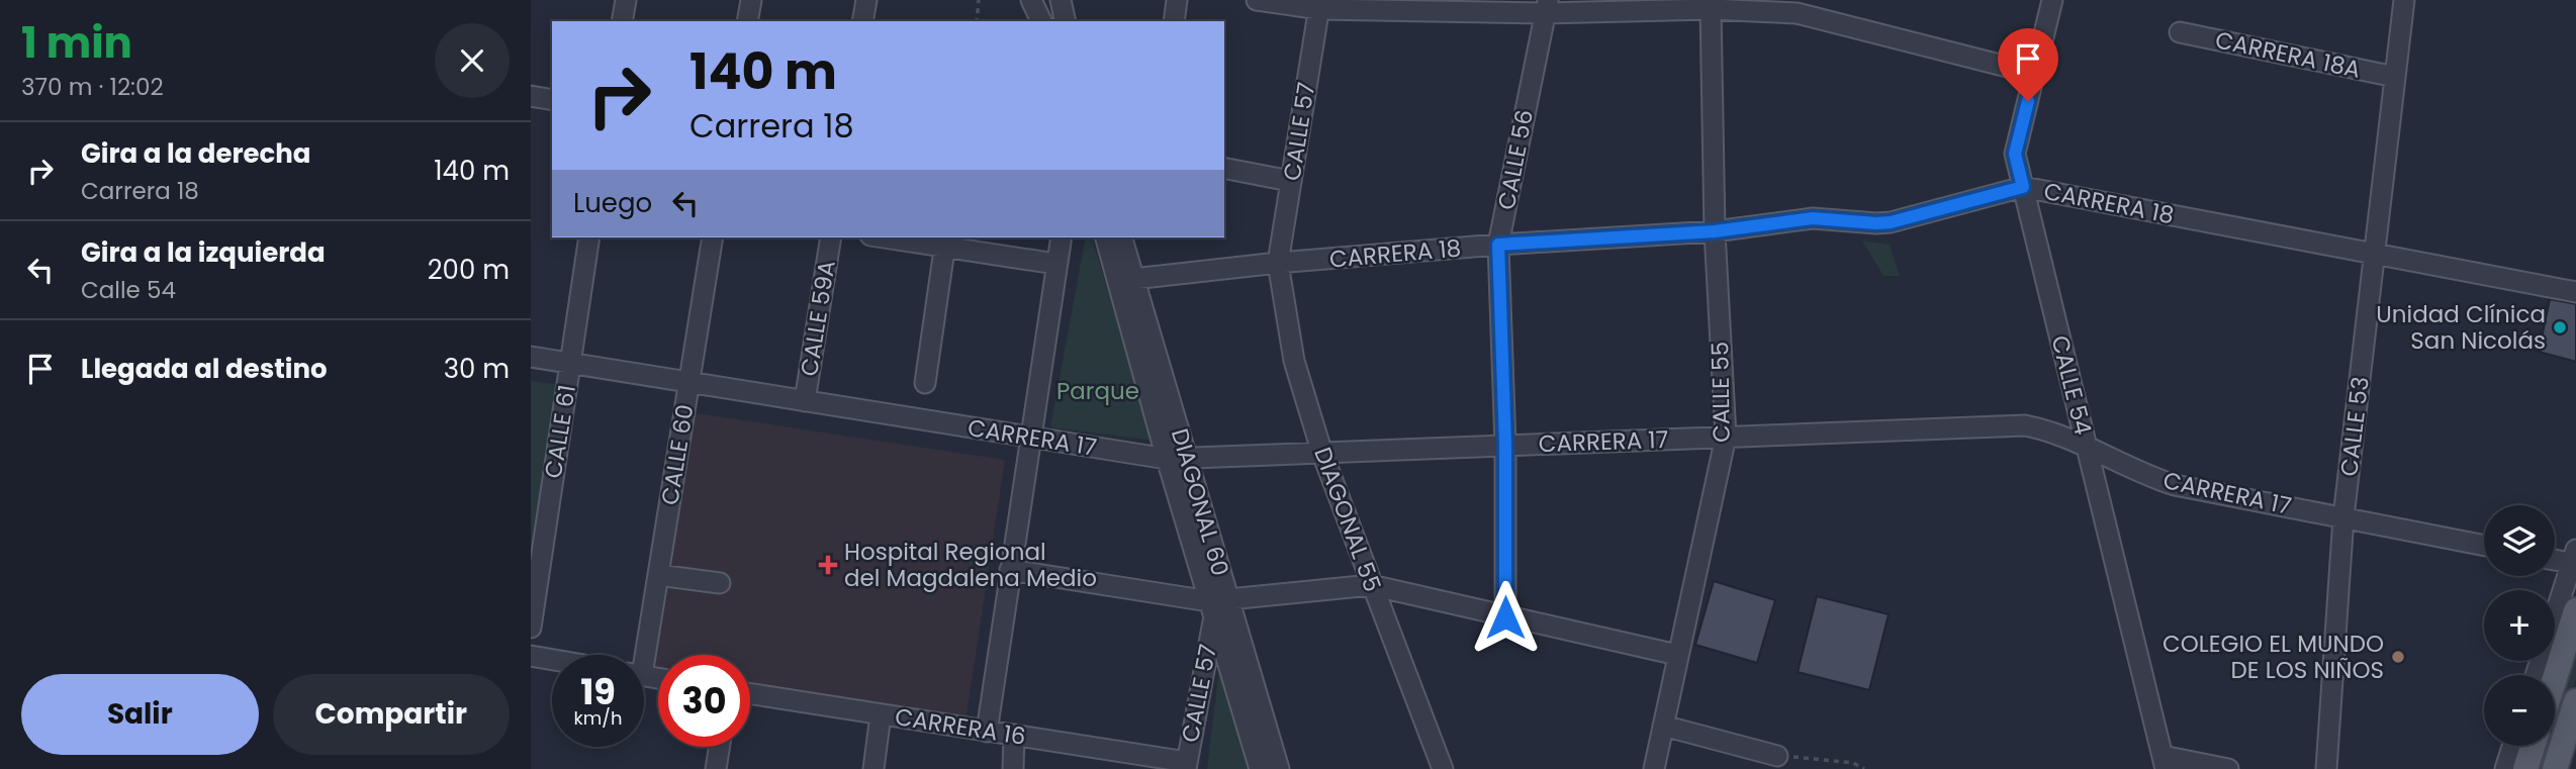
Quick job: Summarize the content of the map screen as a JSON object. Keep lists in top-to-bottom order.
{
  "streets": {
    "street": [
      "CARRERA 18A",
      "CALLE 57",
      "CALLE 56",
      "CARRERA 18",
      "CALLE 59A",
      "CALLE 54",
      "CALLE 55",
      "CALLE 53",
      "CALLE 61",
      "CARRERA 17",
      "CALLE 60",
      "DIAGONAL 60",
      "DIAGONAL 55",
      "CARRERA 16"
    ]
  },
  "crossings": [
    ["CARRERA 18A", "CALLE 53"],
    ["CALLE 57", "CARRERA 18"],
    ["CALLE 57", "DIAGONAL 60"],
    ["CALLE 57", "DIAGONAL 55"],
    ["CALLE 57", "CARRERA 16"],
    ["CALLE 56", "CARRERA 18"],
    ["CALLE 56", "CARRERA 17"],
    ["CARRERA 18", "CALLE 54"],
    ["CARRERA 18", "CALLE 55"],
    ["CARRERA 18", "CALLE 53"],
    ["CARRERA 18", "DIAGONAL 60"],
    ["CARRERA 18", "DIAGONAL 55"],
    ["CALLE 59A", "CARRERA 17"],
    ["CALLE 54", "CARRERA 17"],
    ["CALLE 55", "CARRERA 17"],
    ["CALLE 53", "CARRERA 17"],
    ["CALLE 61", "CARRERA 17"],
    ["CARRERA 17", "CALLE 60"],
    ["CARRERA 17", "DIAGONAL 60"],
    ["CARRERA 17", "DIAGONAL 55"]
  ],
  "parks": ["Parque"],
  "places": {
    "other": ["Unidad Clínica San Nicolás", "COLEGIO EL MUNDO DE LOS NIÑOS"],
    "health": ["Hospital Regional del Magdalena Medio"]
  },
  "page": {
    "heading": ["1 min", "370 m · 12:02"],
    "turn": ["140 m", "Carrera 18"],
    "list": [
      {
        "name": "Gira a la derecha",
        "note": "Carrera 18",
        "value": "140 m"
      },
      {
        "name": "Gira a la izquierda",
        "note": "Calle 54",
        "value": "200 m"
      },
      {
        "name": "Llegada al destino",
        "value": "30 m"
      }
    ],
    "then": "Luego",
    "map_buttons": ["+", "−"],
    "speed": "19 km/h",
    "limit": "30",
    "buttons": ["Salir", "Compartir"]
  }
}
